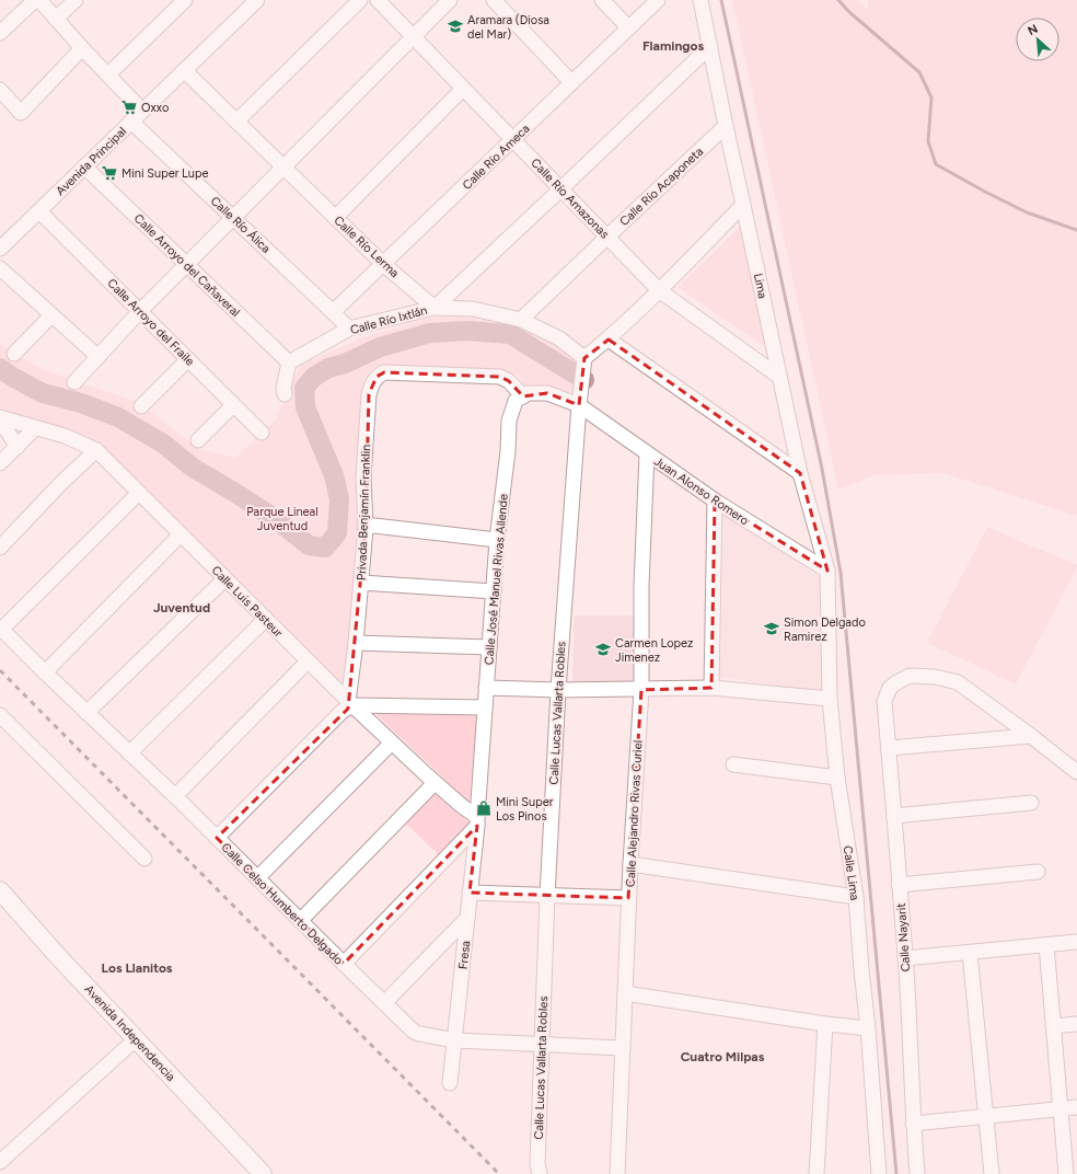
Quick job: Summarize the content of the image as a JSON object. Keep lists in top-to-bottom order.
{
  "streets": {
    "main road": ["Avenida Independencia"],
    "street": [
      "Calle Río Ameca",
      "Avenida Principal",
      "Calle Río Acaponeta",
      "Calle Río Amazonas",
      "Calle Río Álica",
      "Calle Río Lerma",
      "Calle Arroyo del Cañaveral",
      "Lima",
      "Calle Río Ixtlán",
      "Calle Arroyo del Fraile",
      "Juan Alonso Romero",
      "Privada Benjamín Franklin",
      "Calle José Manuel Rivas Allende",
      "Calle Luis Pasteur",
      "Calle Lucas Vallarta Robles",
      "Calle Alejandro Rivas Curiel",
      "Calle Lima",
      "Calle Celso Humberto Delgado",
      "Calle Nayarit",
      "Fresa"
    ]
  },
  "crossings": [
    ["Calle Río Ameca", "Calle Río Amazonas"],
    ["Calle Río Ameca", "Calle Río Álica"],
    ["Calle Río Ameca", "Calle Río Lerma"],
    ["Avenida Principal", "Calle Río Álica"],
    ["Avenida Principal", "Calle Río Lerma"],
    ["Avenida Principal", "Calle Arroyo del Cañaveral"],
    ["Avenida Principal", "Calle Arroyo del Fraile"],
    ["Calle Río Acaponeta", "Calle Río Amazonas"],
    ["Calle Río Acaponeta", "Lima"],
    ["Calle Río Amazonas", "Lima"],
    ["Calle Río Amazonas", "Calle Río Ixtlán"],
    ["Calle Río Álica", "Calle Río Ixtlán"],
    ["Calle Río Lerma", "Calle Río Ixtlán"],
    ["Calle Arroyo del Cañaveral", "Calle Río Ixtlán"],
    ["Lima", "Calle Río Ixtlán"],
    ["Lima", "Juan Alonso Romero"],
    ["Lima", "Calle Lima"],
    ["Juan Alonso Romero", "Calle Lucas Vallarta Robles"],
    ["Juan Alonso Romero", "Calle Alejandro Rivas Curiel"],
    ["Juan Alonso Romero", "Calle Lima"],
    ["Privada Benjamín Franklin", "Calle José Manuel Rivas Allende"],
    ["Privada Benjamín Franklin", "Calle Luis Pasteur"],
    ["Calle José Manuel Rivas Allende", "Calle Luis Pasteur"],
    ["Calle José Manuel Rivas Allende", "Fresa"],
    ["Calle Luis Pasteur", "Fresa"],
    ["Calle Lucas Vallarta Robles", "Calle Celso Humberto Delgado"],
    ["Calle Alejandro Rivas Curiel", "Calle Celso Humberto Delgado"],
    ["Calle Celso Humberto Delgado", "Fresa"]
  ],
  "districts": [
    "Flamingos",
    "Juventud",
    "Los Llanitos",
    "Cuatro Milpas"
  ],
  "parks": ["Parque Lineal Juventud"],
  "places": {
    "school or university": ["Aramara (Diosa del Mar)", "Simon Delgado Ramirez", "Carmen Lopez Jimenez"],
    "supermarket": ["Oxxo", "Mini Super Lupe"],
    "shop": ["Mini Super Los Pinos"]
  },
  "north": "top left"
}
